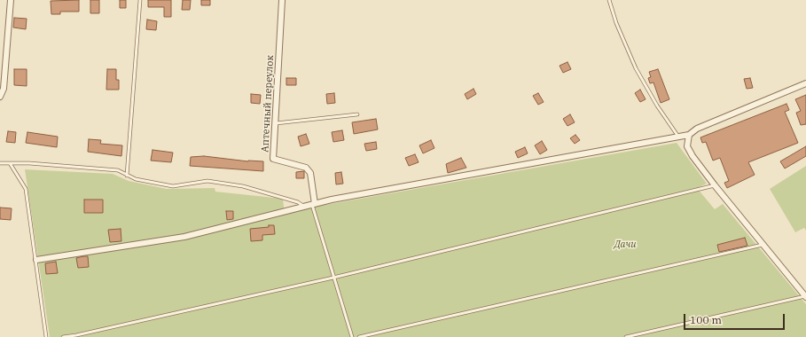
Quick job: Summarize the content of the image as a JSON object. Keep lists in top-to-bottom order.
{
  "streets": {
    "street": ["Аптечный переулок"]
  },
  "parks": ["Дачи"],
  "scale_bar": "100 m"
}
